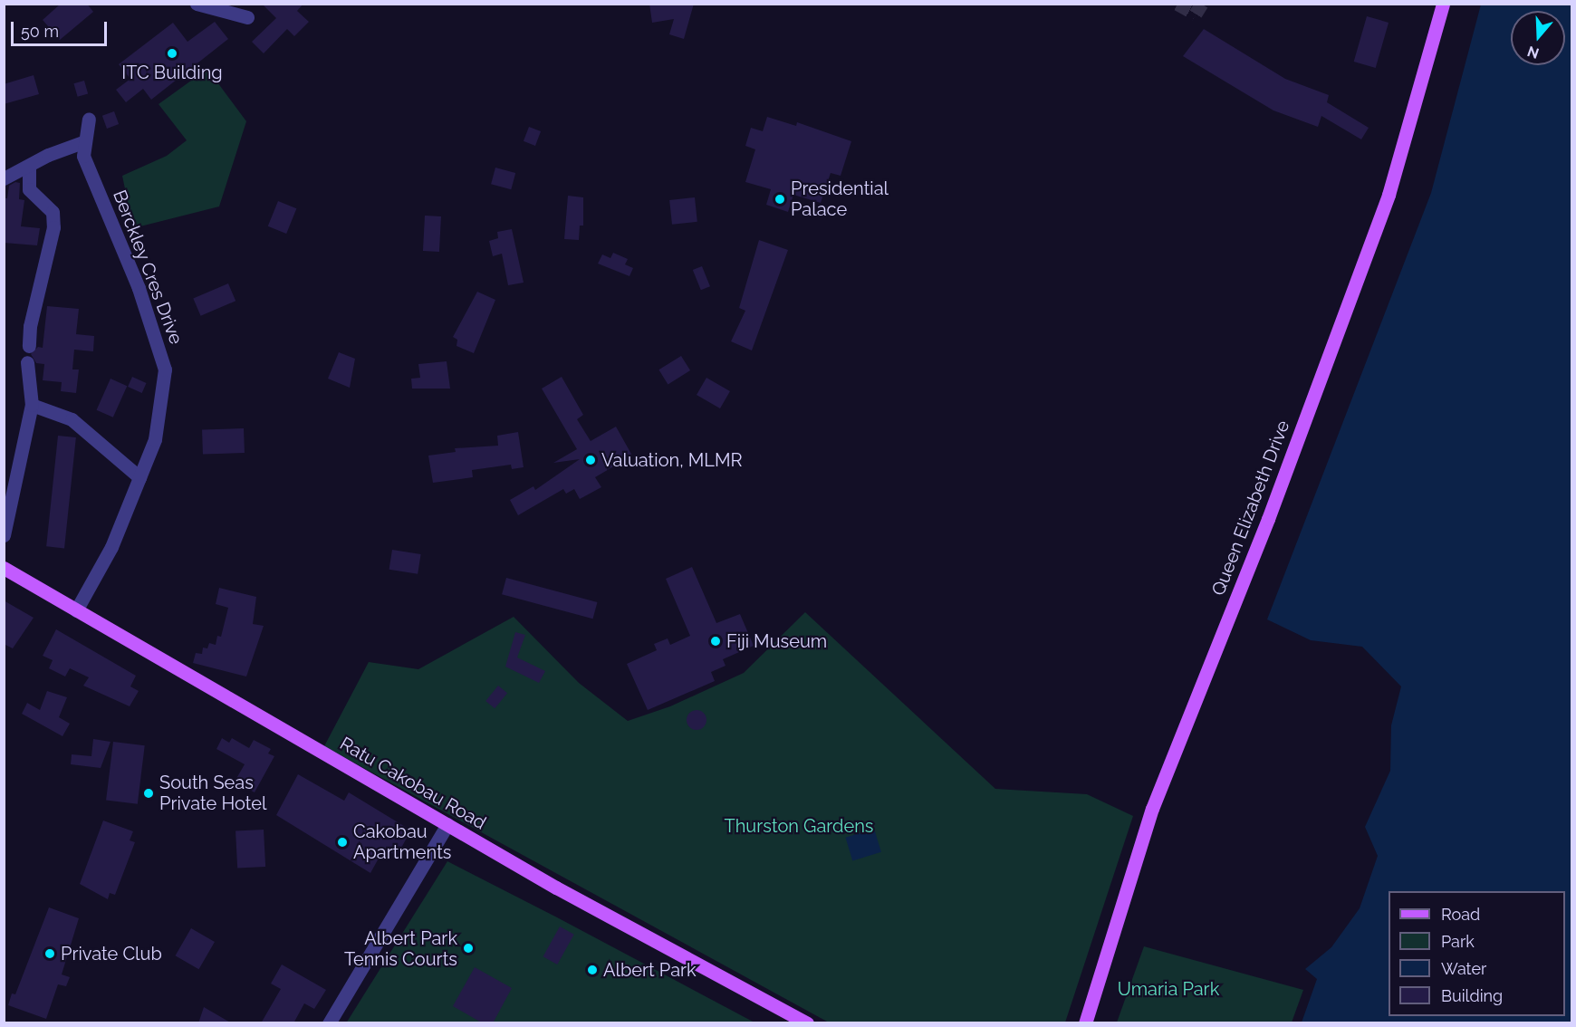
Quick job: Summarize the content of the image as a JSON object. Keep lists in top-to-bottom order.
{
  "streets": {
    "main road": ["Queen Elizabeth Drive", "Ratu Cakobau Road"],
    "street": ["Berckley Cres Drive"]
  },
  "crossings": [
    ["Berckley Cres Drive", "Ratu Cakobau Road"]
  ],
  "parks": ["Thurston Gardens", "Umaria Park"],
  "places": [
    "ITC Building",
    "Presidential Palace",
    "Valuation, MLMR",
    "Fiji Museum",
    "South Seas Private Hotel",
    "Cakobau Apartments",
    "Albert Park Tennis Courts",
    "Private Club",
    "Albert Park"
  ],
  "legend": [
    "Road",
    "Park",
    "Water",
    "Building"
  ],
  "scale_bar": "50 m",
  "north": "bottom"
}
